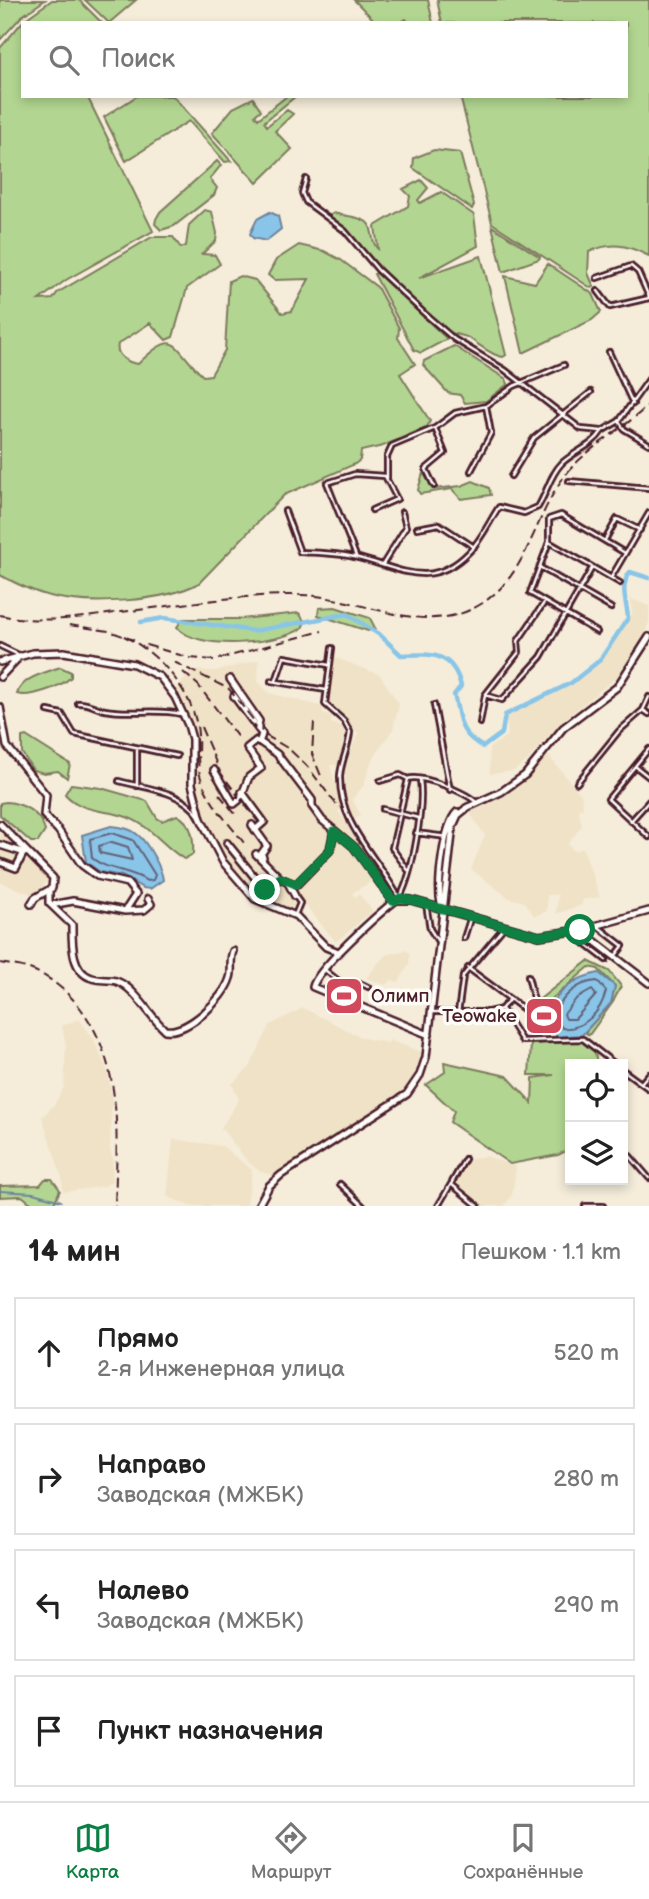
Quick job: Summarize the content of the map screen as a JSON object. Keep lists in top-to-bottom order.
{
  "places": {
    "sports": ["Олимп", "Teowake"]
  },
  "page": {
    "search": "Поиск",
    "heading": ["14 мин", "Пешком · 1.1 km"],
    "list": [
      ["Прямо", "2-я Инженерная улица", "520 m"],
      ["Направо", "Заводская (МЖБК)", "280 m"],
      ["Налево", "Заводская (МЖБК)", "290 m"],
      "Пункт назначения"
    ],
    "nav": ["Карта", "Маршрут", "Сохранённые"]
  }
}
